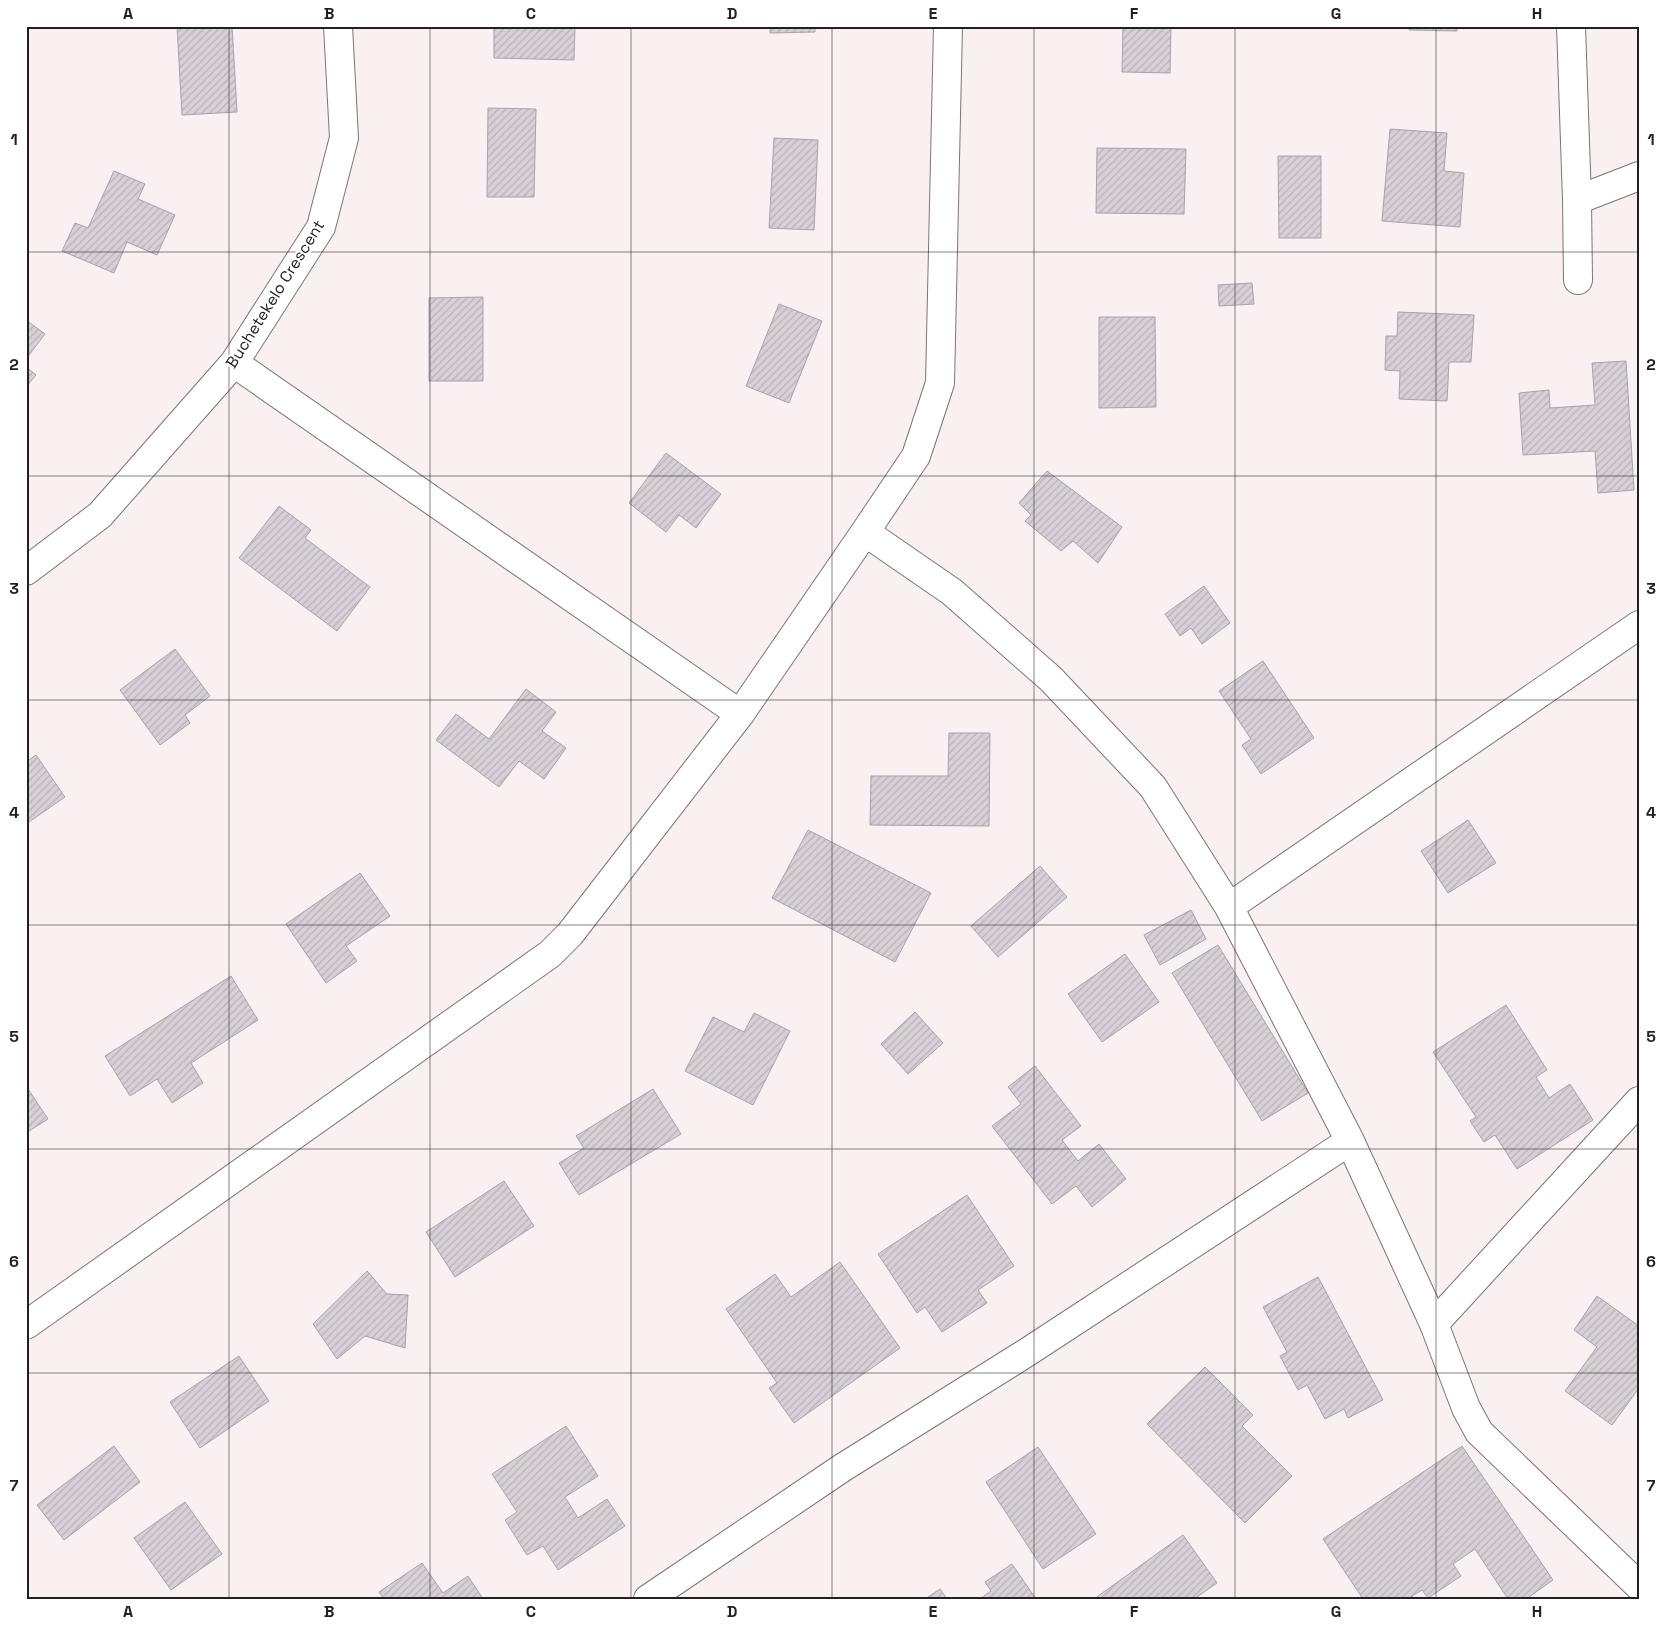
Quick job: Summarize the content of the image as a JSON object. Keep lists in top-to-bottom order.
{
  "streets": {
    "street": ["Buchetekelo Crescent"]
  },
  "grid": {
    "columns": [
      "A",
      "B",
      "C",
      "D",
      "E",
      "F",
      "G",
      "H"
    ],
    "rows": [
      "1",
      "2",
      "3",
      "4",
      "5",
      "6",
      "7"
    ]
  }
}
